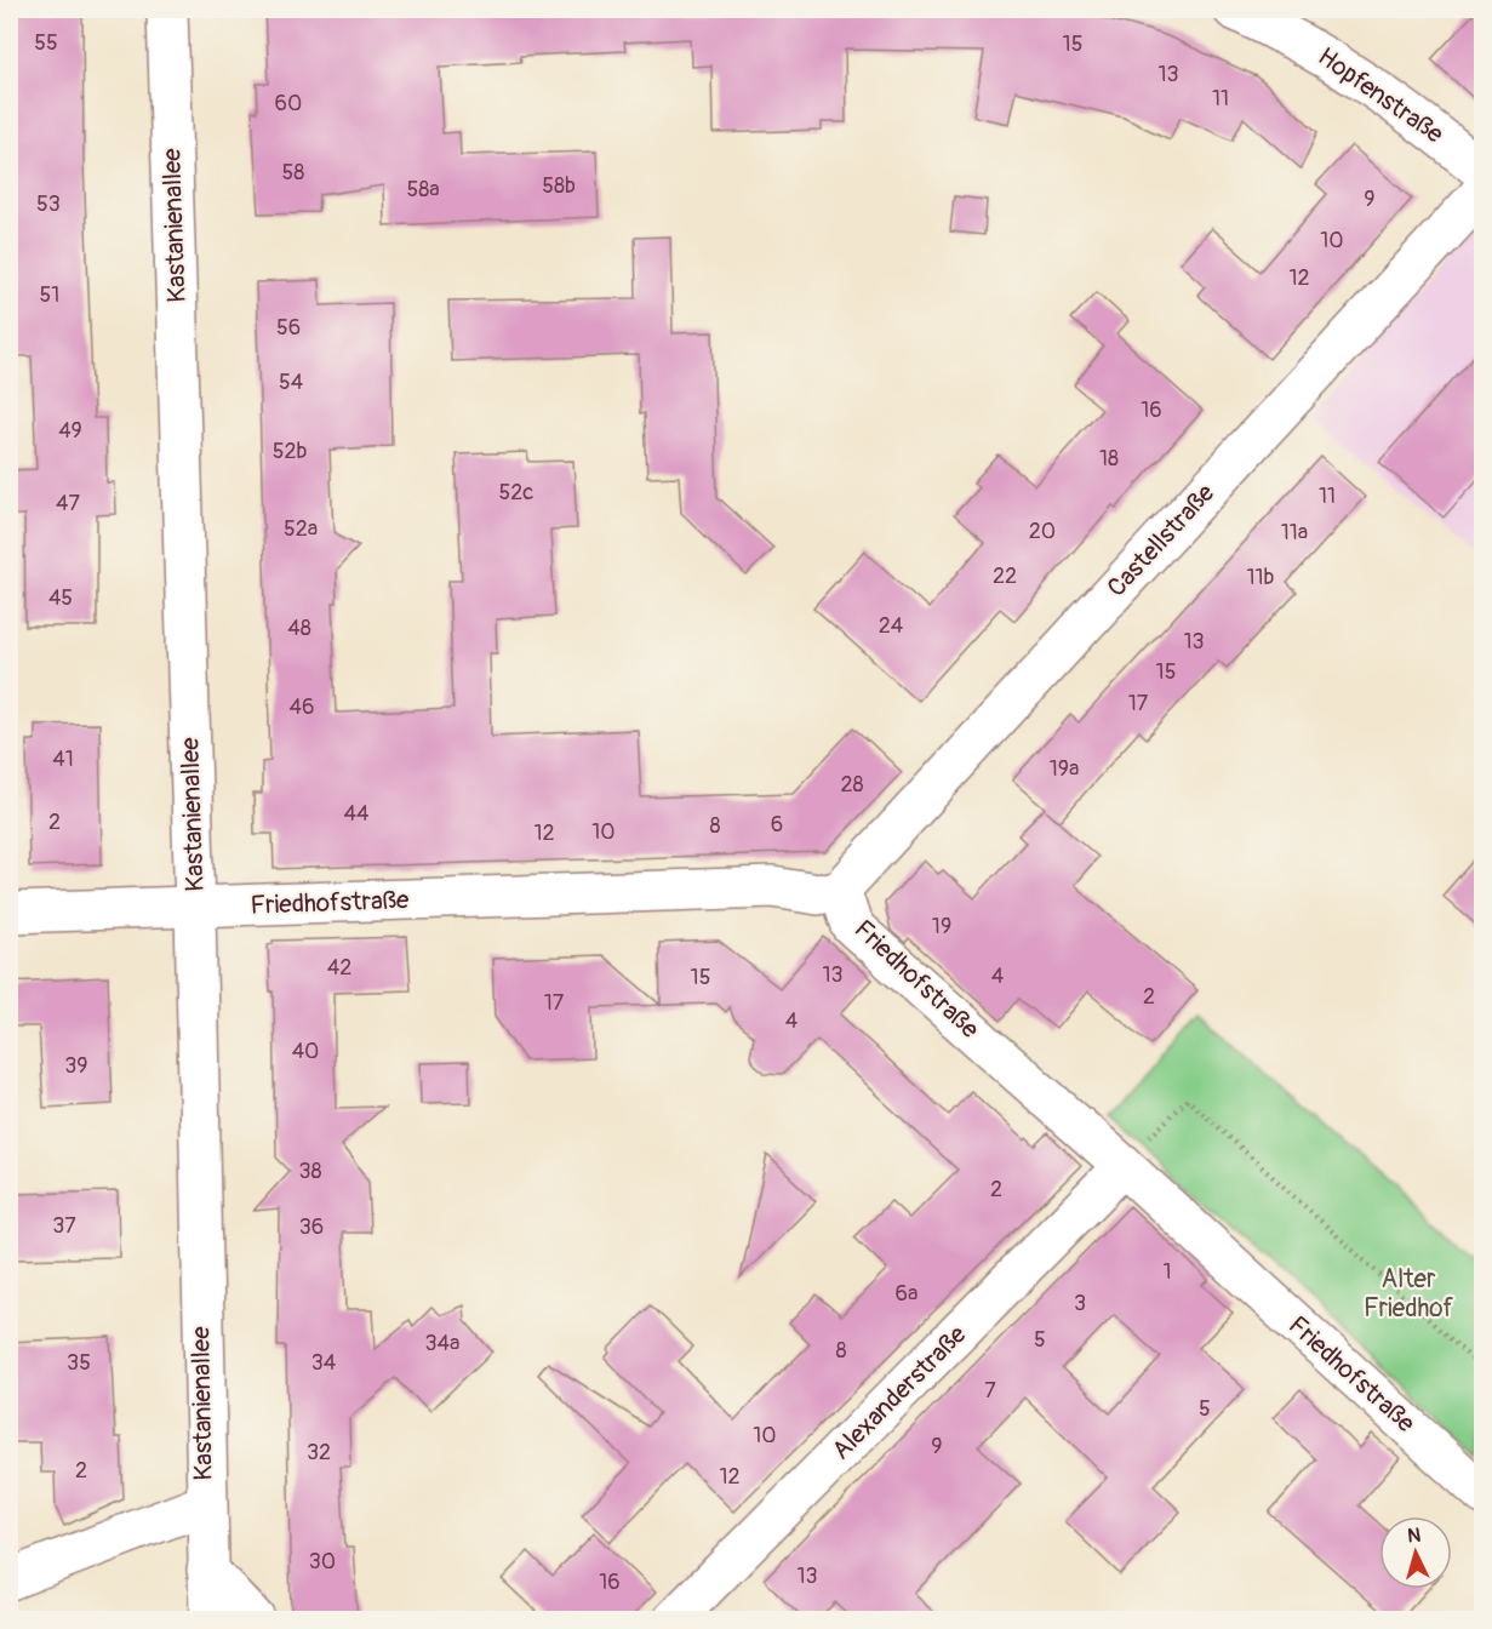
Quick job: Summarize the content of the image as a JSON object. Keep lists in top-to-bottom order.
{
  "streets": {
    "street": [
      "Hopfenstraße",
      "Kastanienallee",
      "Castellstraße",
      "Friedhofstraße",
      "Alexanderstraße"
    ]
  },
  "crossings": [
    ["Kastanienallee", "Friedhofstraße"],
    ["Castellstraße", "Friedhofstraße"],
    ["Friedhofstraße", "Alexanderstraße"]
  ],
  "parks": ["Alter Friedhof"],
  "house_numbers": [
    "55",
    "15",
    "13",
    "11",
    "60",
    "58",
    "58b",
    "58a",
    "9",
    "53",
    "10",
    "12",
    "51",
    "56",
    "54",
    "16",
    "49",
    "52b",
    "18",
    "52c",
    "11",
    "47",
    "52a",
    "20",
    "11a",
    "22",
    "11b",
    "45",
    "24",
    "48",
    "13",
    "15",
    "17",
    "46",
    "41",
    "19a",
    "28",
    "44",
    "2",
    "6",
    "8",
    "10",
    "12",
    "19",
    "42",
    "13",
    "4",
    "15",
    "2",
    "17",
    "4",
    "40",
    "39",
    "38",
    "2",
    "37",
    "36",
    "1",
    "6a",
    "3",
    "5",
    "34a",
    "8",
    "35",
    "34",
    "7",
    "5",
    "10",
    "9",
    "32",
    "2",
    "12",
    "30",
    "13",
    "16"
  ],
  "north": "top"
}
